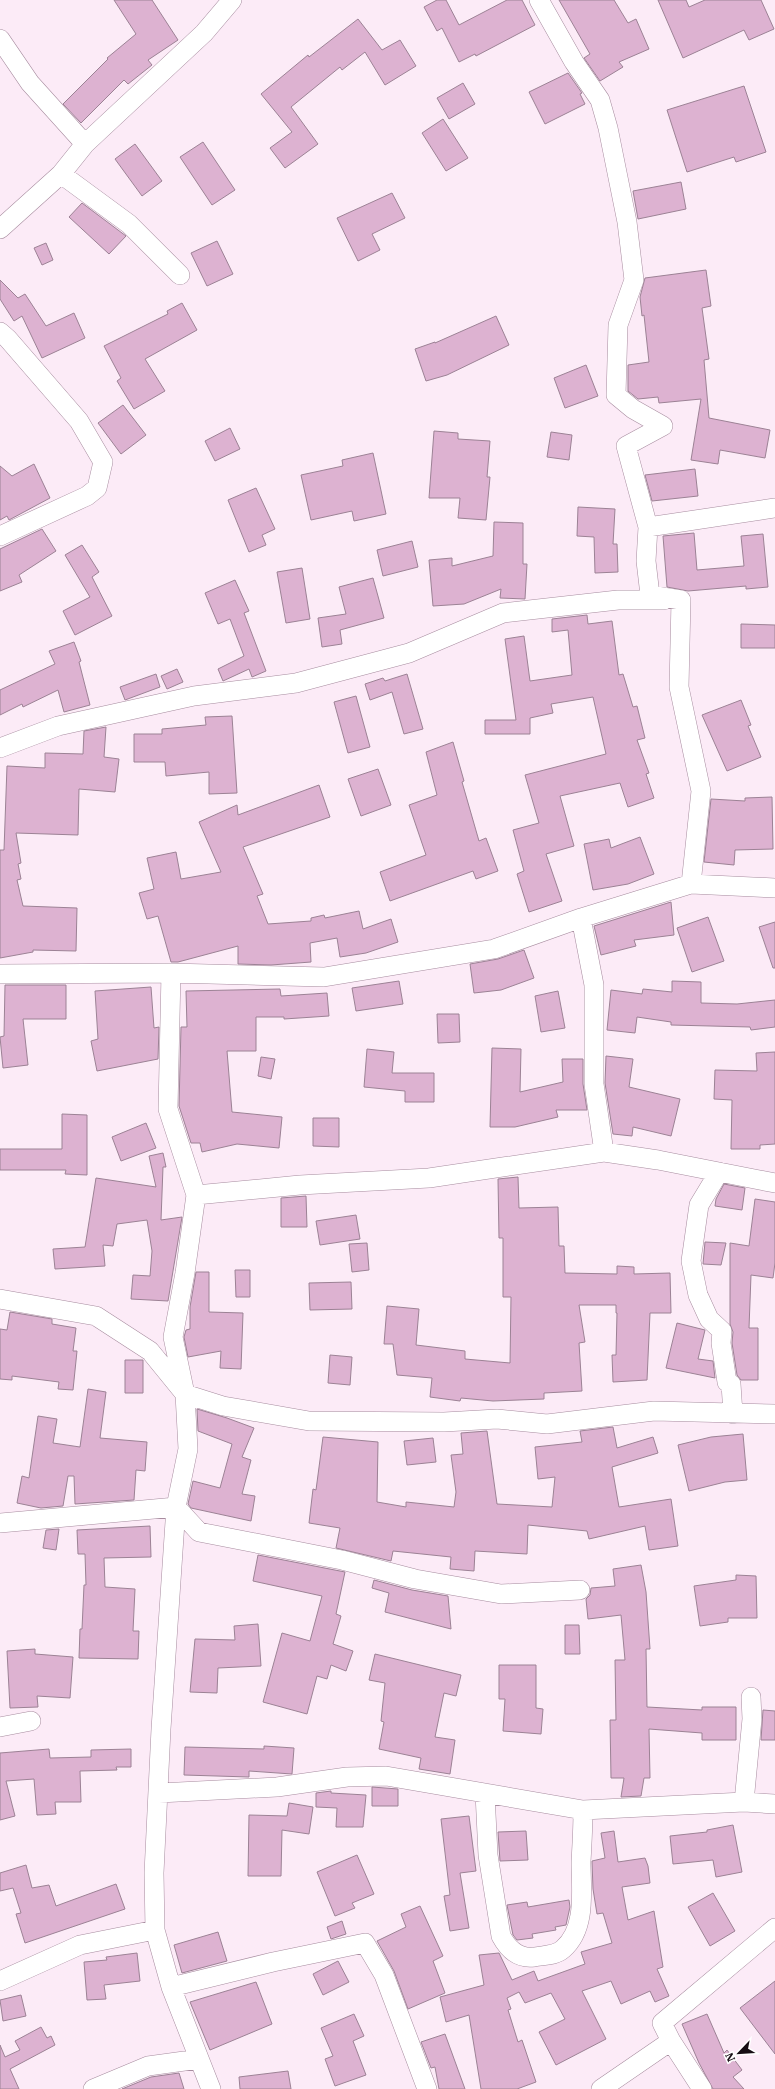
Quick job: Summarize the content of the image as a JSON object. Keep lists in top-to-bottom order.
{
  "north": "bottom left"
}
